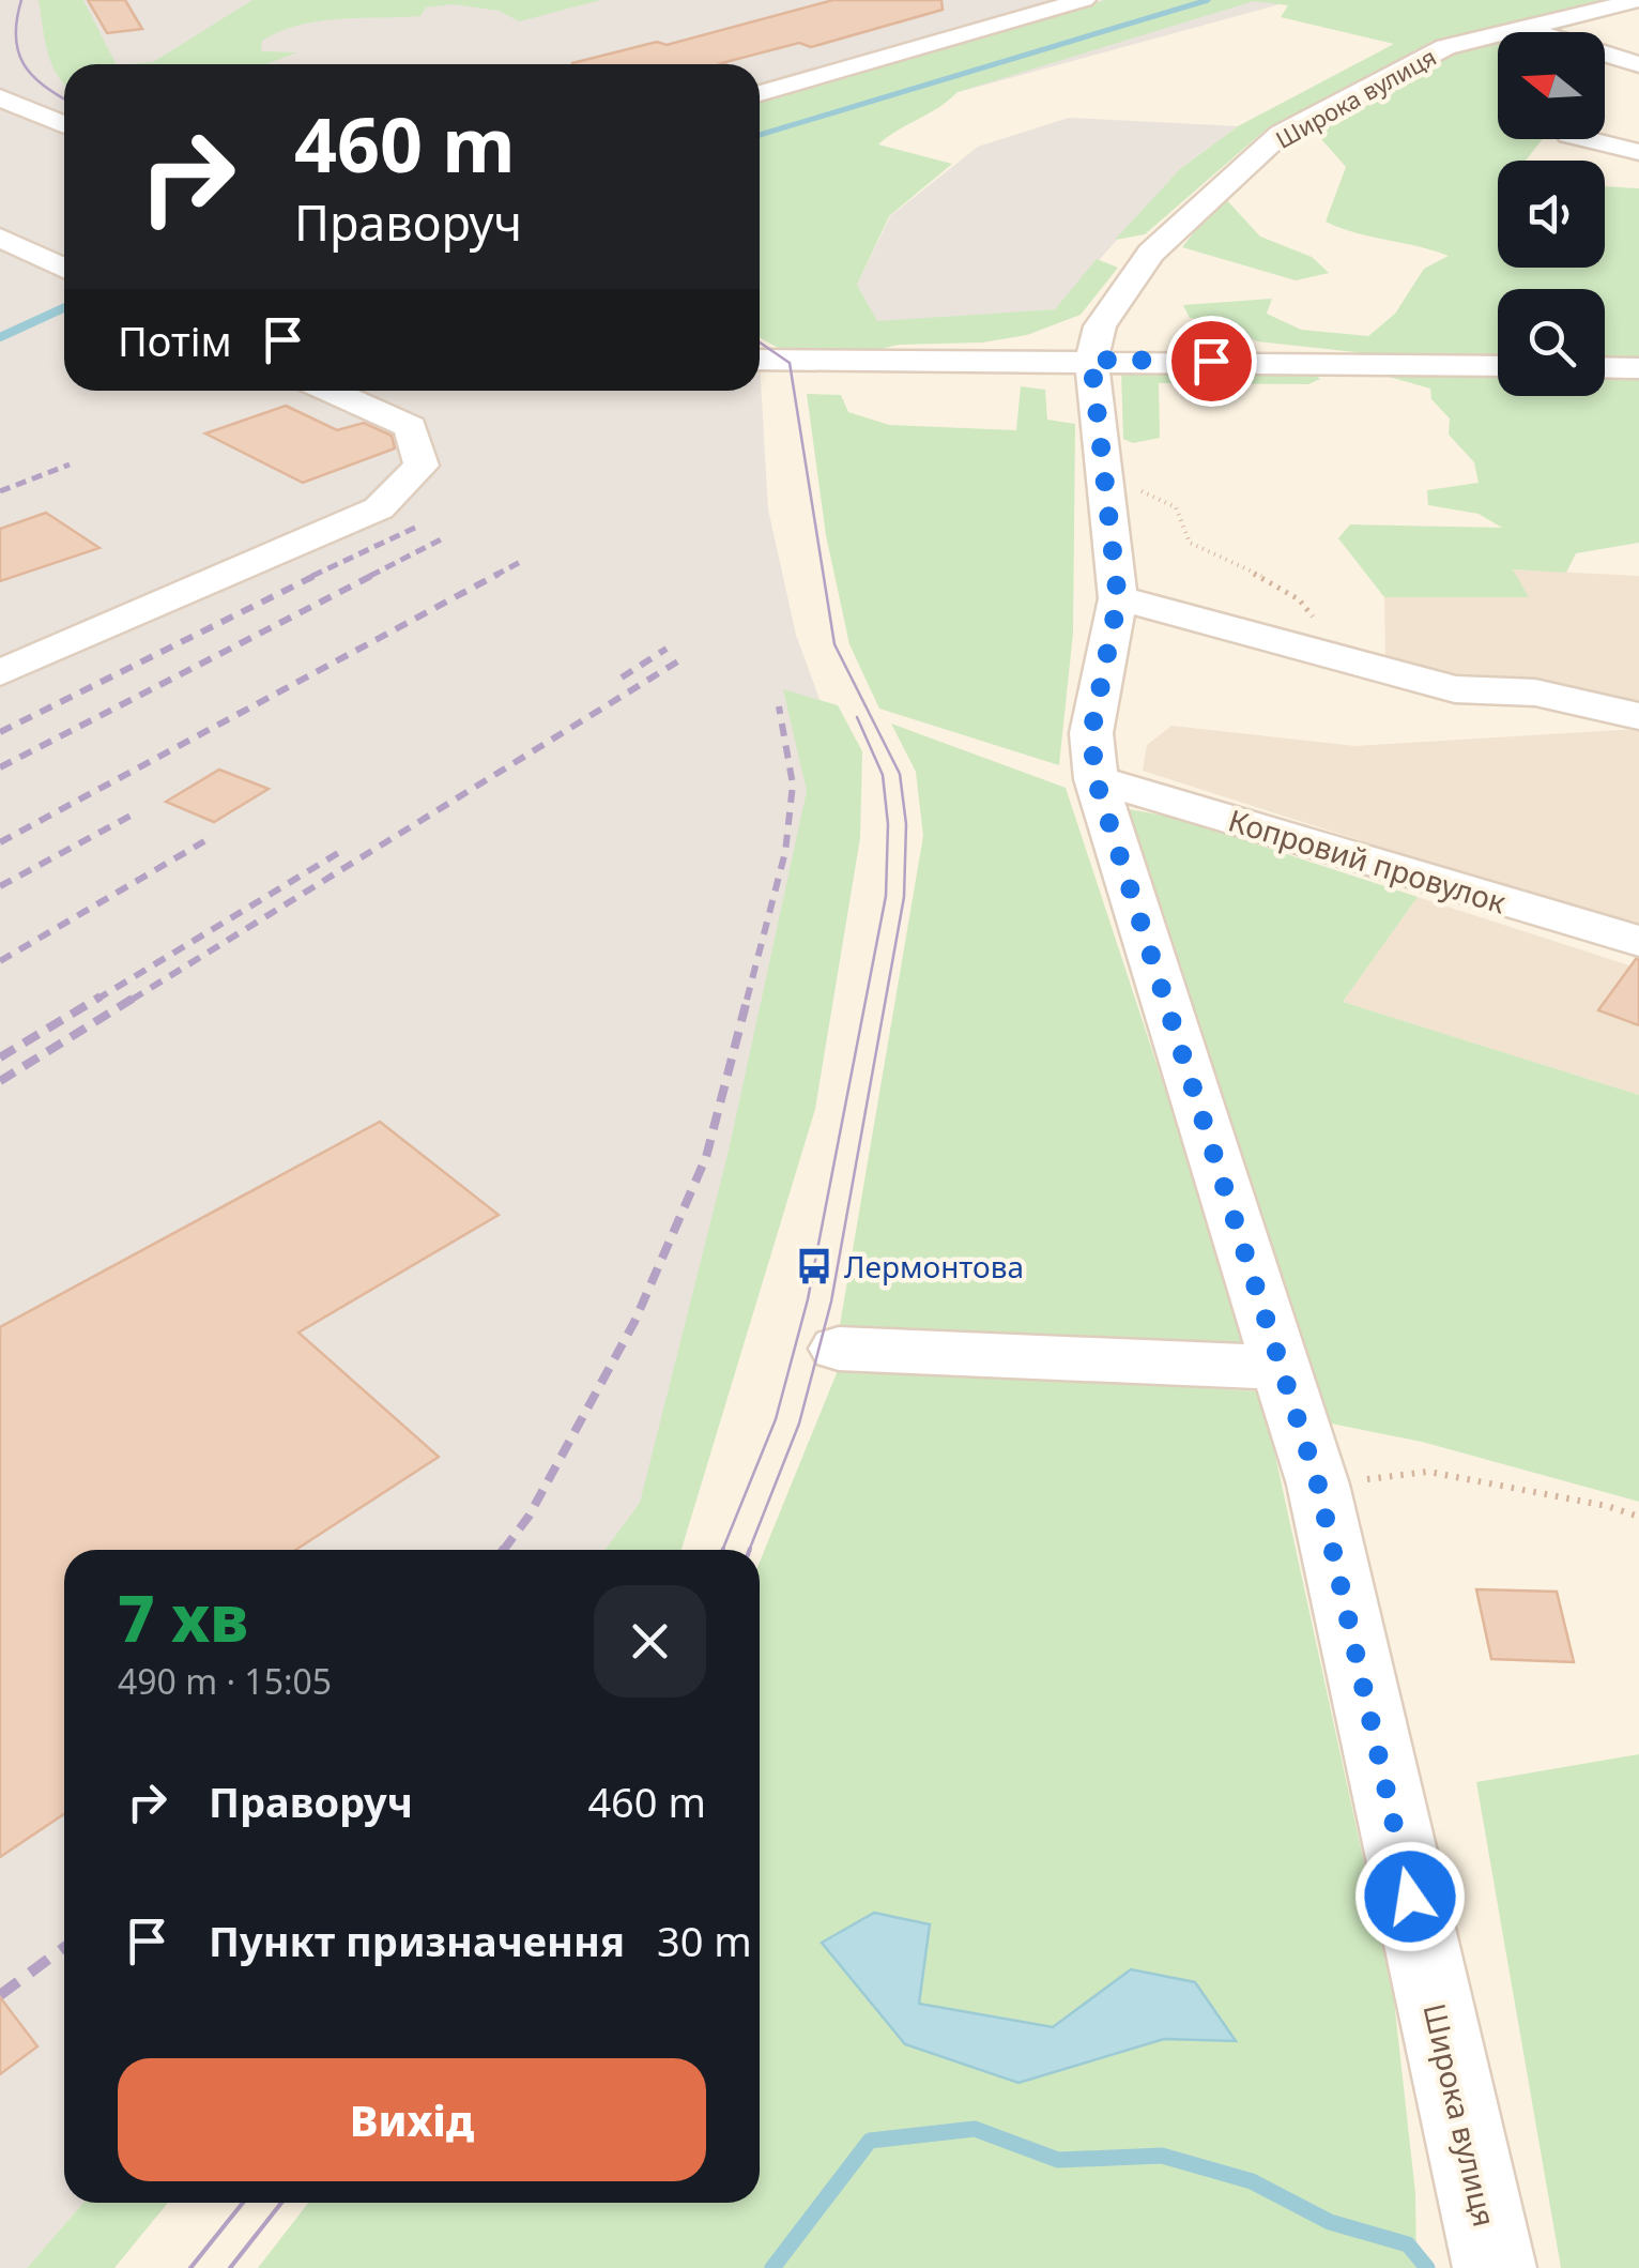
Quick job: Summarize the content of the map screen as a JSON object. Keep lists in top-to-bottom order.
{
  "streets": {
    "street": ["Широка вулиця", "Копровий провулок"]
  },
  "crossings": [
    ["Широка вулиця", "Копровий провулок"]
  ],
  "places": {
    "bus stop": ["Лермонтова"]
  },
  "north": "left",
  "page": {
    "turn": ["460 m", "Праворуч"],
    "then": "Потім",
    "heading": ["7 хв", "490 m · 15:05"],
    "list": [
      {
        "name": "Праворуч",
        "value": "460 m"
      },
      {
        "name": "Пункт призначення",
        "value": "30 m"
      }
    ],
    "buttons": "Вихід"
  }
}
